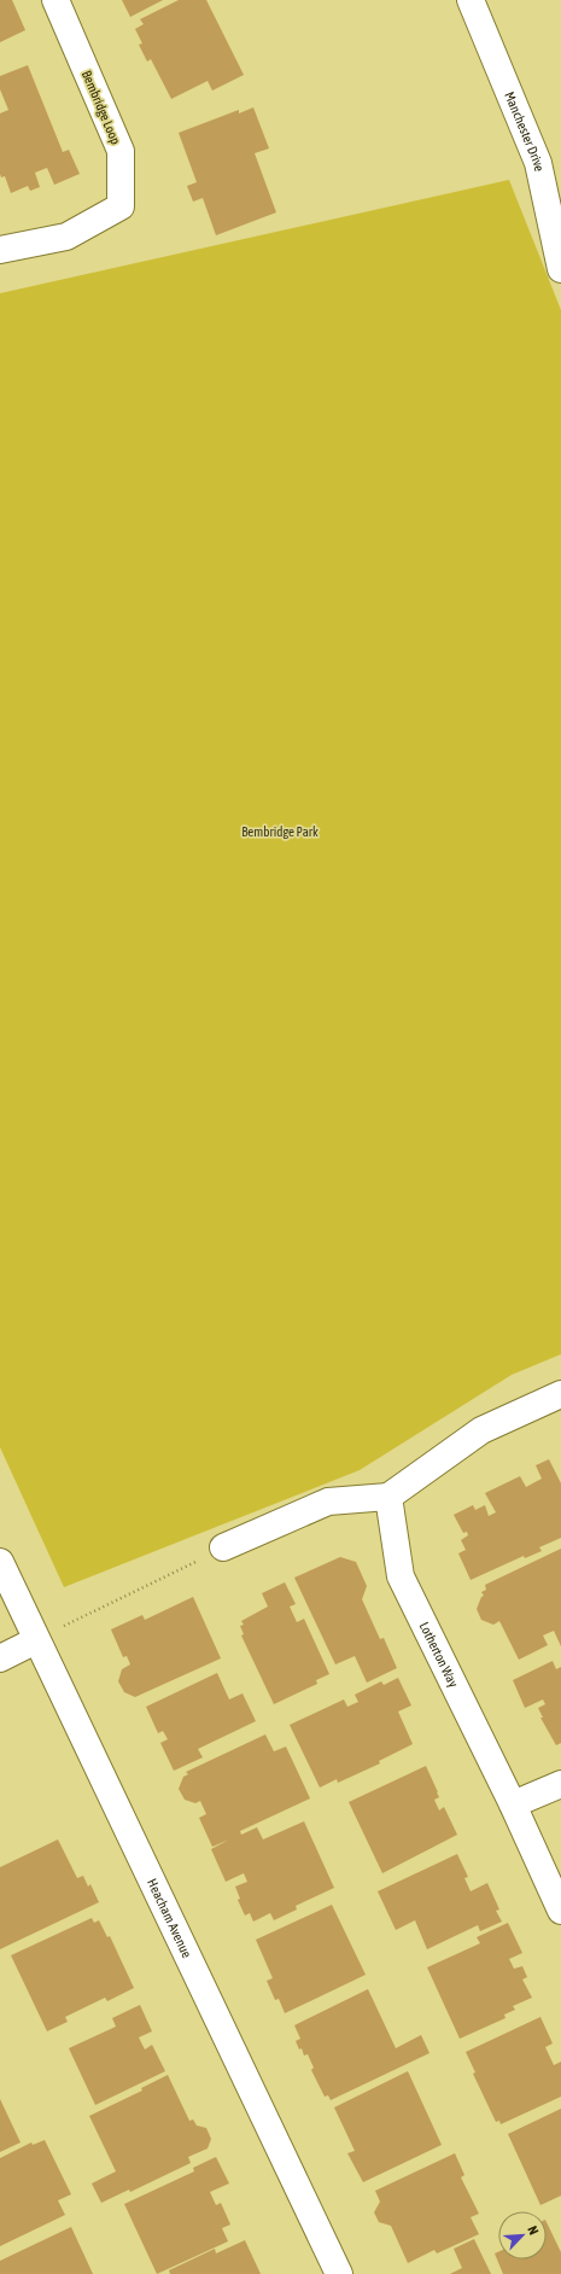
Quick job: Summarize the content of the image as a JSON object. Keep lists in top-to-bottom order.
{
  "streets": {
    "street": [
      "Bembridge Loop",
      "Manchester Drive",
      "Lotherton Way",
      "Heacham Avenue"
    ]
  },
  "parks": ["Bembridge Park"],
  "north": "top right"
}
